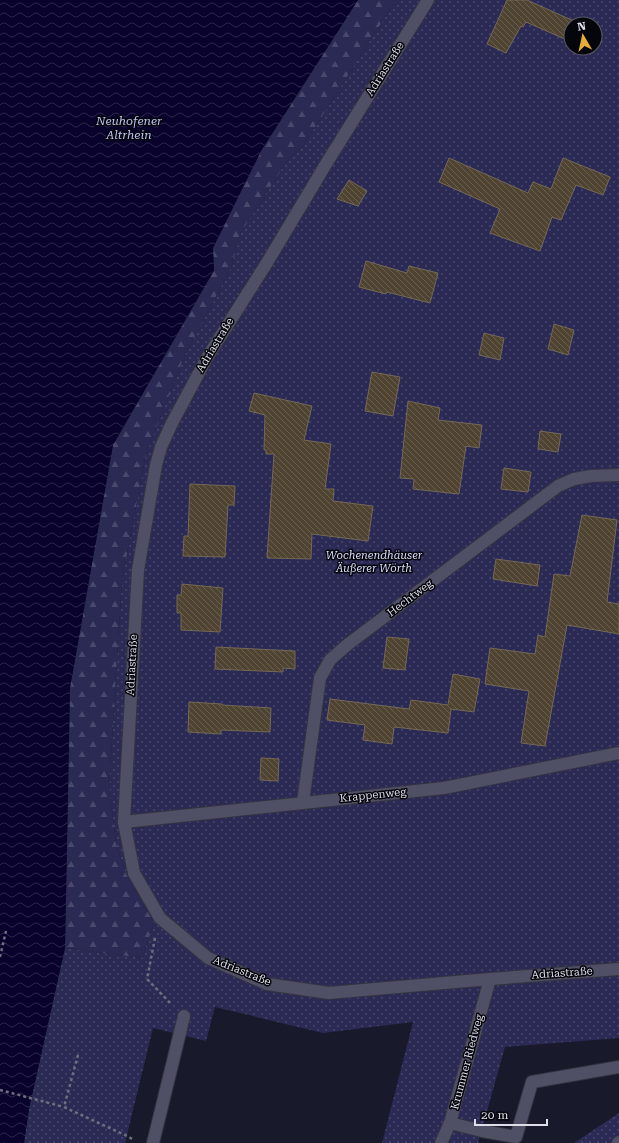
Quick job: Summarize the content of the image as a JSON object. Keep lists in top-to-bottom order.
{
  "streets": {
    "street": [
      "Adriastraße",
      "Hechtweg",
      "Krappenweg",
      "Krummer Riedweg"
    ]
  },
  "crossings": [
    ["Adriastraße", "Krappenweg"],
    ["Adriastraße", "Krummer Riedweg"],
    ["Hechtweg", "Krappenweg"]
  ],
  "water": ["Neuhofener Altrhein"],
  "parks": ["Wochenendhäuser Äußerer Wörth"],
  "scale_bar": "20 m",
  "north": "top"
}
